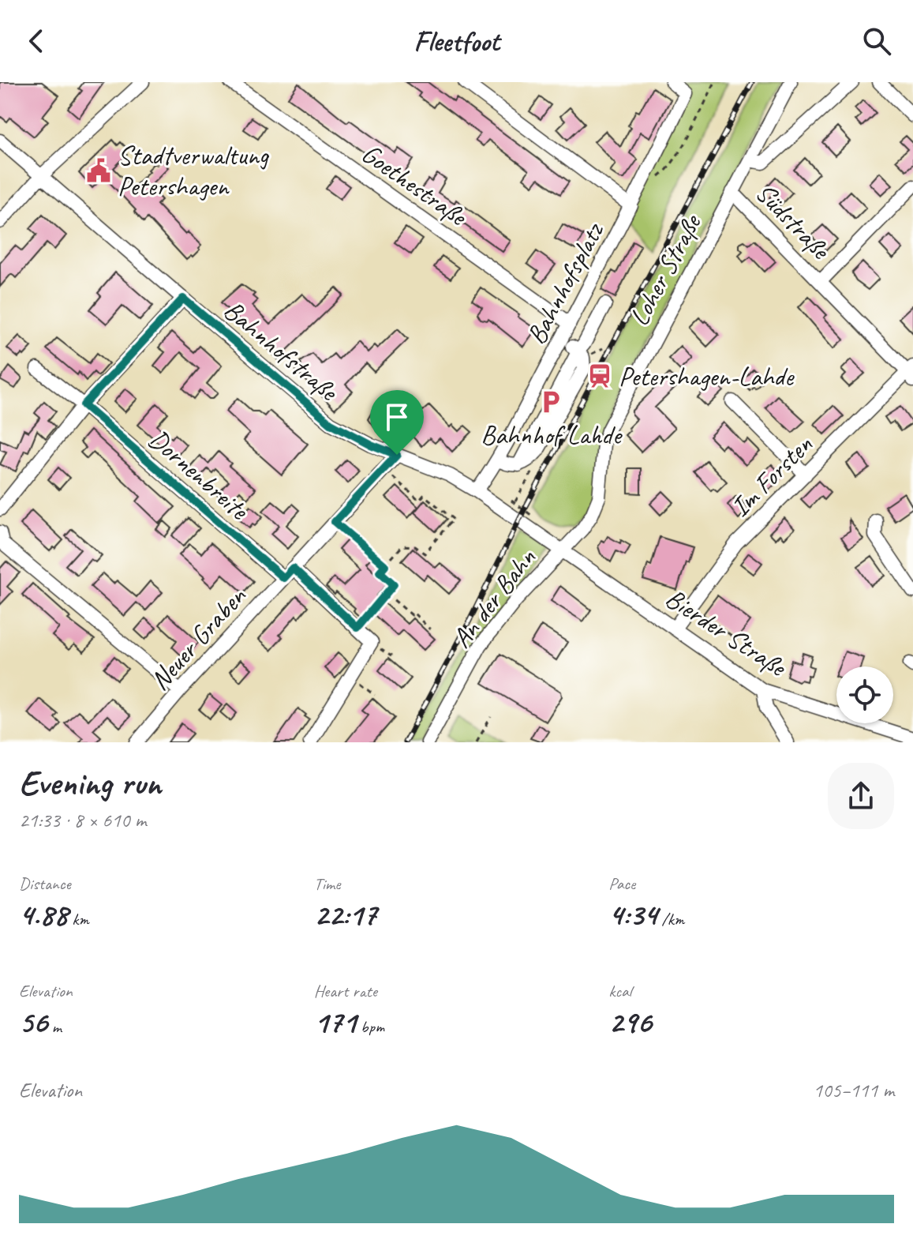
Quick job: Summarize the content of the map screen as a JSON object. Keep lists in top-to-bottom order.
{
  "streets": {
    "street": [
      "Goethestraße",
      "Südstraße",
      "Loher Straße",
      "Bahnhofsplatz",
      "Bahnhofstraße",
      "Dornenbreite",
      "Im Forsten",
      "An der Bahn",
      "Bierder Straße",
      "Neuer Graben"
    ]
  },
  "crossings": [
    ["Goethestraße", "Bahnhofsplatz"],
    ["Südstraße", "Loher Straße"],
    ["Südstraße", "Im Forsten"],
    ["Loher Straße", "Bahnhofstraße"],
    ["Loher Straße", "An der Bahn"],
    ["Loher Straße", "Bierder Straße"],
    ["Bahnhofsplatz", "Bahnhofstraße"],
    ["Bahnhofstraße", "An der Bahn"],
    ["Bahnhofstraße", "Bierder Straße"],
    ["Bahnhofstraße", "Neuer Graben"],
    ["Dornenbreite", "Neuer Graben"],
    ["Im Forsten", "Bierder Straße"],
    ["An der Bahn", "Bierder Straße"]
  ],
  "places": {
    "public building": ["Stadtverwaltung Petershagen"],
    "station": ["Petershagen-Lahde"],
    "parking": ["Bahnhof Lahde"]
  },
  "page": {
    "header": "Fleetfoot",
    "heading": ["Evening run", "21:33 · 8 × 610 m"],
    "stats": [
      ["Distance", "4.88 km"],
      ["Time", "22:17"],
      ["Pace", "4:34 /km"],
      ["Elevation", "56 m"],
      ["Heart rate", "171 bpm"],
      ["kcal", "296"]
    ],
    "chart": ["Elevation", "105–111 m"]
  }
}
